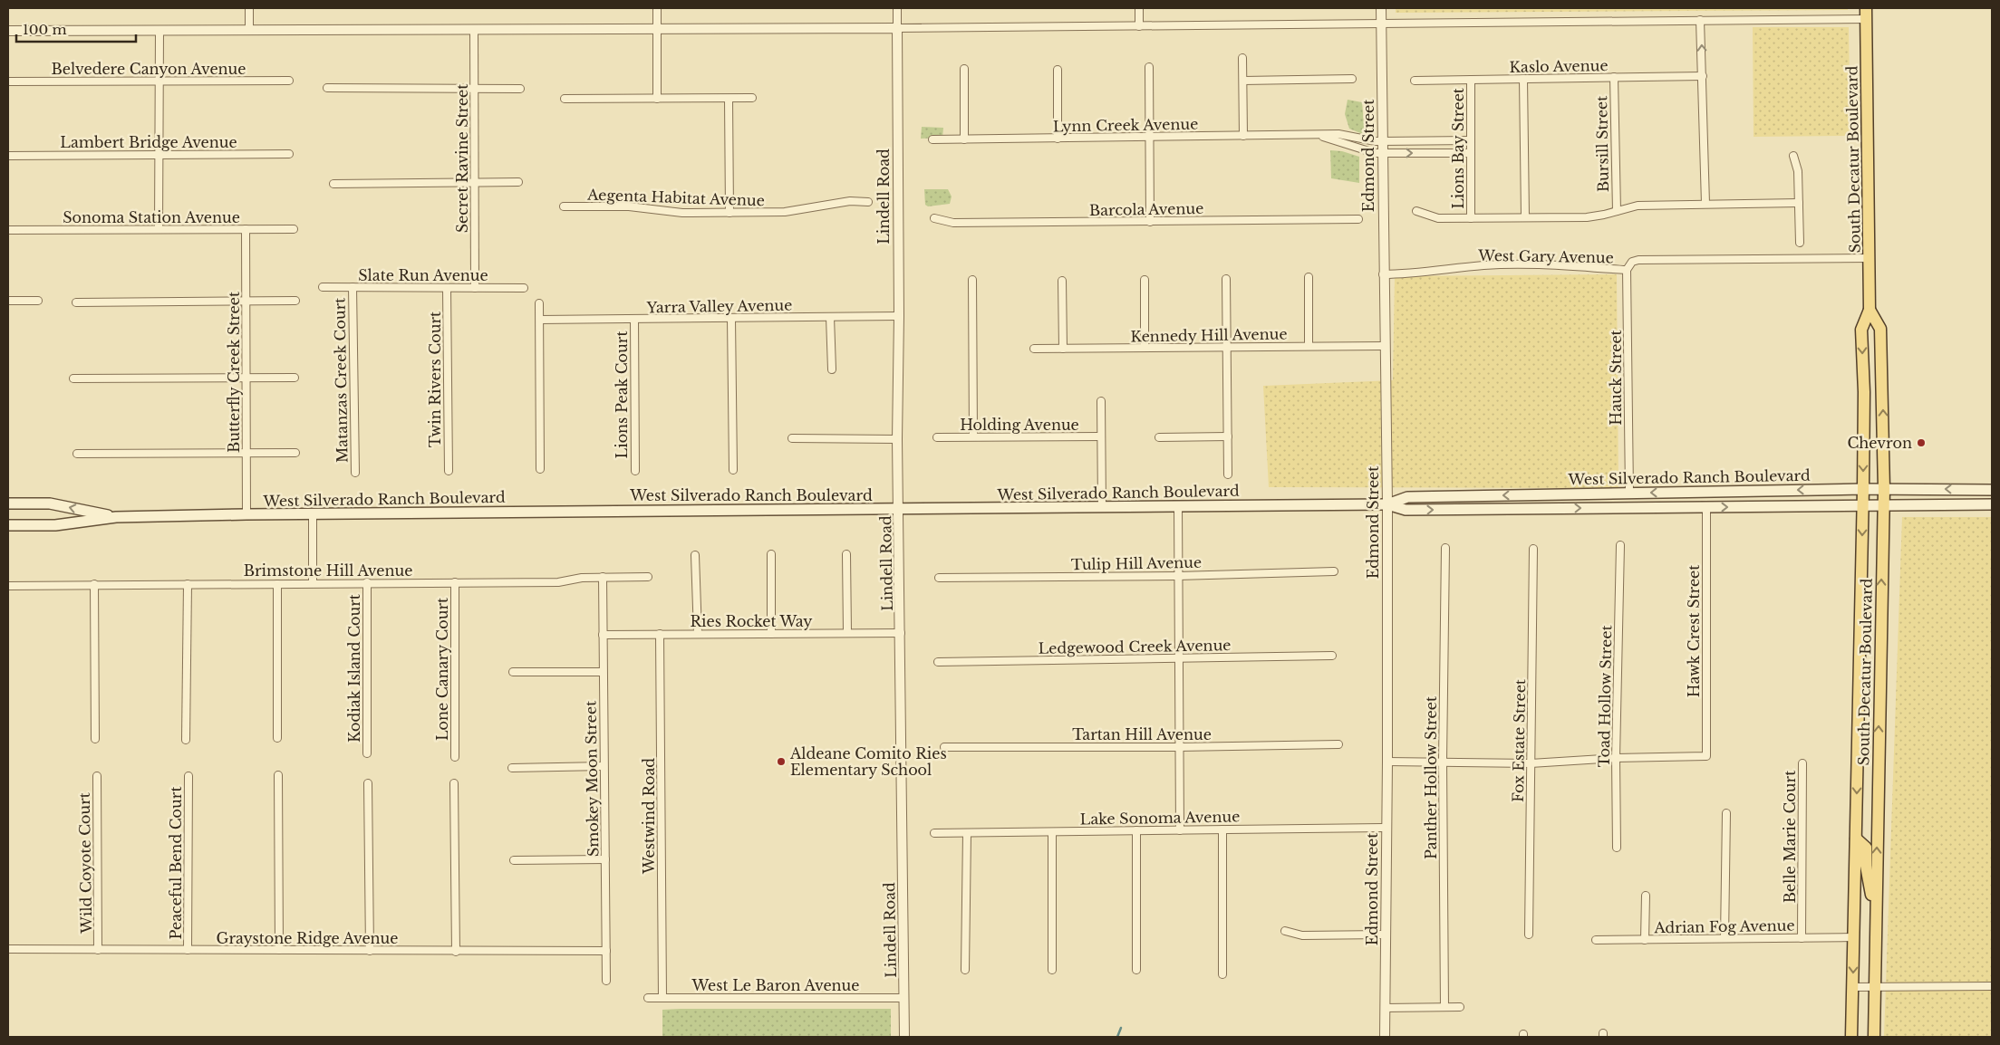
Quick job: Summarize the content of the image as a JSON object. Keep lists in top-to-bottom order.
{
  "streets": {
    "main road": ["South Decatur Boulevard", "West Silverado Ranch Boulevard"],
    "street": [
      "Kaslo Avenue",
      "Belvedere Canyon Avenue",
      "Lynn Creek Avenue",
      "Lambert Bridge Avenue",
      "Bursill Street",
      "Lions Bay Street",
      "Edmond Street",
      "Secret Ravine Street",
      "Lindell Road",
      "Aegenta Habitat Avenue",
      "Barcola Avenue",
      "Sonoma Station Avenue",
      "West Gary Avenue",
      "Slate Run Avenue",
      "Yarra Valley Avenue",
      "Kennedy Hill Avenue",
      "Butterfly Creek Street",
      "Hauck Street",
      "Twin Rivers Court",
      "Matanzas Creek Court",
      "Lions Peak Court",
      "Holding Avenue",
      "Tulip Hill Avenue",
      "Brimstone Hill Avenue",
      "Ries Rocket Way",
      "Hawk Crest Street",
      "Ledgewood Creek Avenue",
      "Kodiak Island Court",
      "Lone Canary Court",
      "Toad Hollow Street",
      "Tartan Hill Avenue",
      "Fox Estate Street",
      "Panther Hollow Street",
      "Smokey Moon Street",
      "Westwind Road",
      "Lake Sonoma Avenue",
      "Belle Marie Court",
      "Wild Coyote Court",
      "Peaceful Bend Court",
      "Adrian Fog Avenue",
      "Graystone Ridge Avenue",
      "West Le Baron Avenue"
    ]
  },
  "crossings": [
    ["Kaslo Avenue", "Bursill Street"],
    ["Kaslo Avenue", "Lions Bay Street"],
    ["Lynn Creek Avenue", "Lions Bay Street"],
    ["Lynn Creek Avenue", "Edmond Street"],
    ["Edmond Street", "West Gary Avenue"],
    ["Edmond Street", "Kennedy Hill Avenue"],
    ["Edmond Street", "West Silverado Ranch Boulevard"],
    ["Edmond Street", "Lake Sonoma Avenue"],
    ["Secret Ravine Street", "Slate Run Avenue"],
    ["South Decatur Boulevard", "West Gary Avenue"],
    ["South Decatur Boulevard", "West Silverado Ranch Boulevard"],
    ["South Decatur Boulevard", "Adrian Fog Avenue"],
    ["Lindell Road", "Yarra Valley Avenue"],
    ["Lindell Road", "West Silverado Ranch Boulevard"],
    ["Lindell Road", "Ries Rocket Way"],
    ["Lindell Road", "West Le Baron Avenue"],
    ["Sonoma Station Avenue", "Butterfly Creek Street"],
    ["West Gary Avenue", "Hauck Street"],
    ["Slate Run Avenue", "Twin Rivers Court"],
    ["Slate Run Avenue", "Matanzas Creek Court"],
    ["Yarra Valley Avenue", "Lions Peak Court"],
    ["Butterfly Creek Street", "West Silverado Ranch Boulevard"],
    ["Hauck Street", "West Silverado Ranch Boulevard"],
    ["West Silverado Ranch Boulevard", "Hawk Crest Street"],
    ["Brimstone Hill Avenue", "Kodiak Island Court"],
    ["Brimstone Hill Avenue", "Lone Canary Court"],
    ["Brimstone Hill Avenue", "Smokey Moon Street"],
    ["Ries Rocket Way", "Smokey Moon Street"],
    ["Ries Rocket Way", "Westwind Road"],
    ["Hawk Crest Street", "Toad Hollow Street"],
    ["Smokey Moon Street", "Graystone Ridge Avenue"],
    ["Westwind Road", "West Le Baron Avenue"],
    ["Belle Marie Court", "Adrian Fog Avenue"],
    ["Wild Coyote Court", "Graystone Ridge Avenue"],
    ["Peaceful Bend Court", "Graystone Ridge Avenue"]
  ],
  "places": ["Chevron", "Aldeane Comito Ries Elementary School"],
  "scale_bar": "100 m"
}
